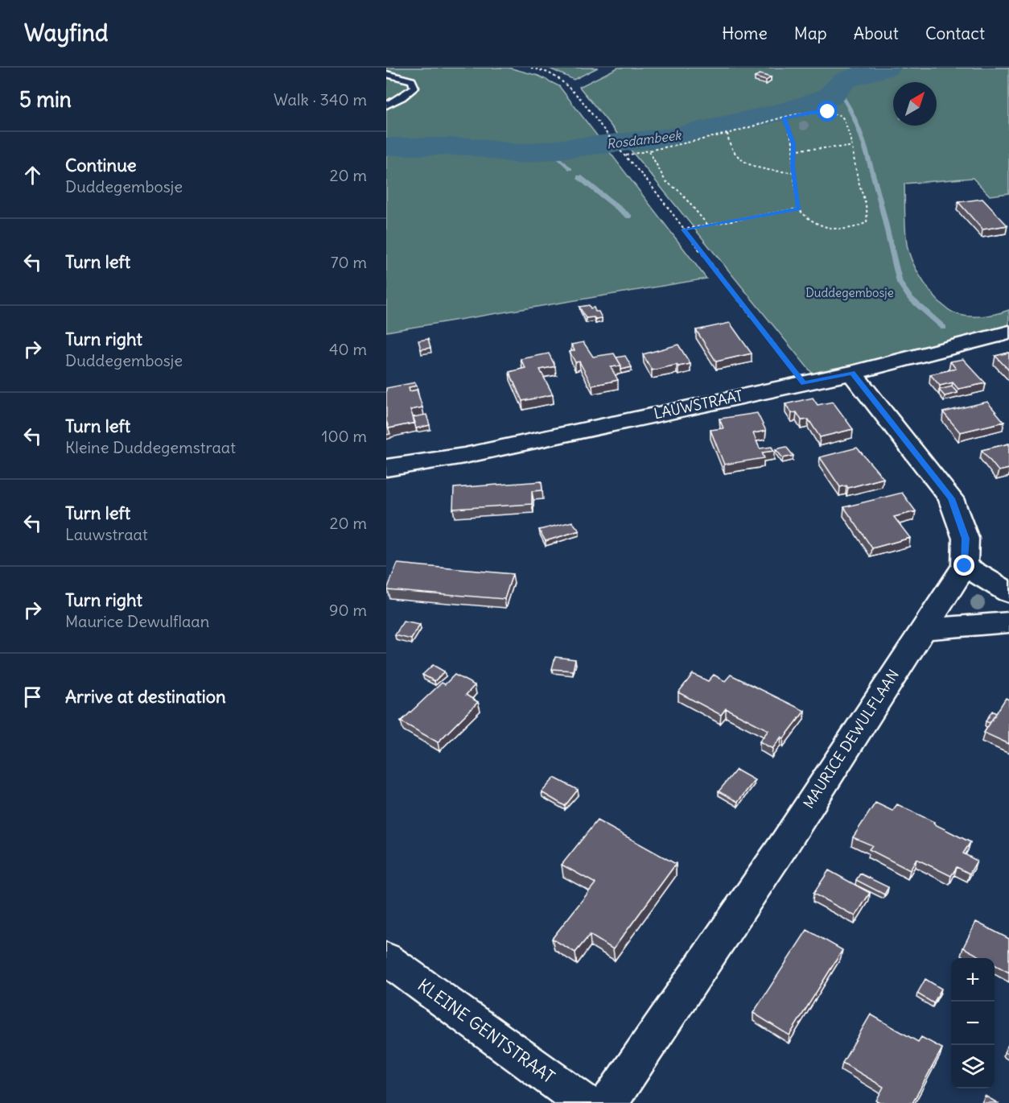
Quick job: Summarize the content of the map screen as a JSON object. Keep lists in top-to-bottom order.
{
  "streets": {
    "street": ["LAUWSTRAAT", "MAURICE DEWULFLAAN", "KLEINE GENTSTRAAT"]
  },
  "water": ["Rosdambeek"],
  "parks": ["Duddegembosje"],
  "north": "top right",
  "page": {
    "header": "Wayfind",
    "nav": [
      "Home",
      "Map",
      "About",
      "Contact"
    ],
    "heading": ["5 min", "Walk · 340 m"],
    "list": [
      ["Continue", "Duddegembosje", "20 m"],
      ["Turn left", "70 m"],
      ["Turn right", "Duddegembosje", "40 m"],
      ["Turn left", "Kleine Duddegemstraat", "100 m"],
      ["Turn left", "Lauwstraat", "20 m"],
      ["Turn right", "Maurice Dewulflaan", "90 m"],
      "Arrive at destination"
    ],
    "map_buttons": ["+", "−"]
  }
}
